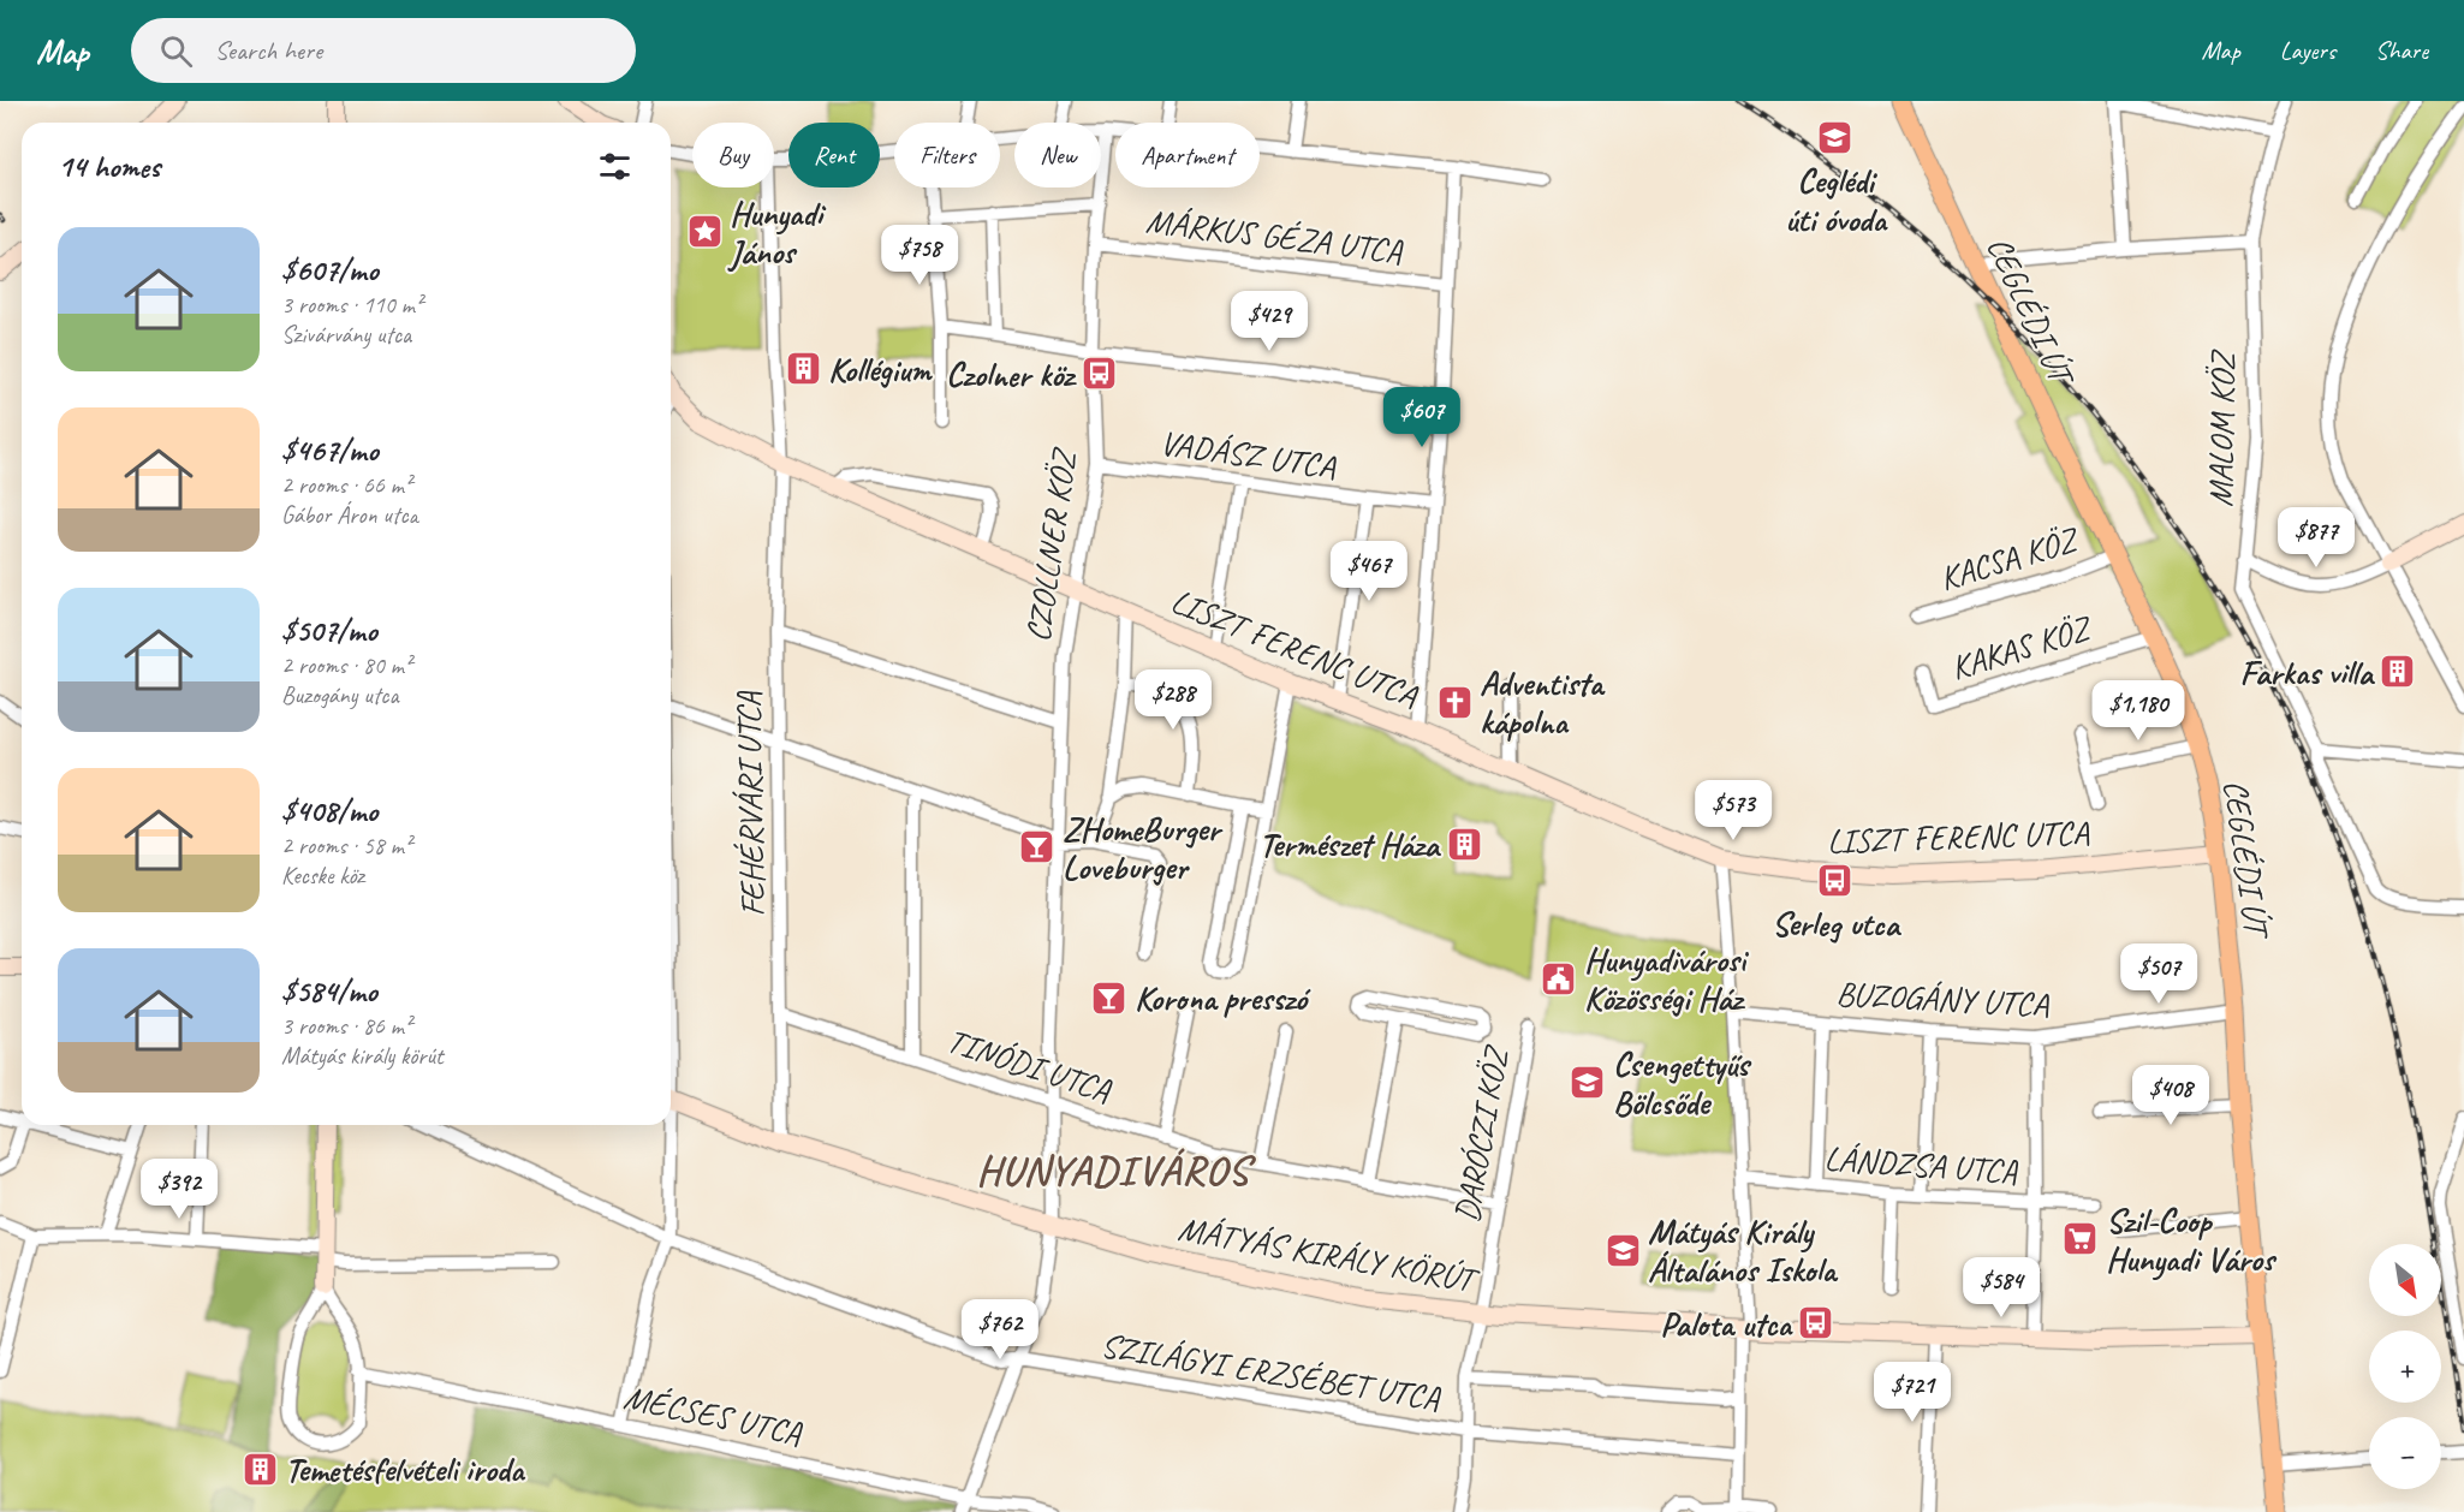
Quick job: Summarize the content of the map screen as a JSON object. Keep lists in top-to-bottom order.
{
  "streets": {
    "main road": ["CEGLÉDI ÚT"],
    "street": [
      "MÁRKUS GÉZA UTCA",
      "MALOM KÖZ",
      "VADÁSZ UTCA",
      "CZOLLNER KÖZ",
      "KACSA KÖZ",
      "LISZT FERENC UTCA",
      "KAKAS KÖZ",
      "FEHÉRVÁRI UTCA",
      "BUZOGÁNY UTCA",
      "TINÓDI UTCA",
      "DARÓCZI KÖZ",
      "LÁNDZSA UTCA",
      "MÁTYÁS KIRÁLY KÖRÚT",
      "SZILÁGYI ERZSÉBET UTCA",
      "MÉCSES UTCA"
    ]
  },
  "crossings": [
    ["MÁRKUS GÉZA UTCA", "CZOLLNER KÖZ"],
    ["CEGLÉDI ÚT", "KACSA KÖZ"],
    ["CEGLÉDI ÚT", "LISZT FERENC UTCA"],
    ["CEGLÉDI ÚT", "KAKAS KÖZ"],
    ["CEGLÉDI ÚT", "BUZOGÁNY UTCA"],
    ["CEGLÉDI ÚT", "MÁTYÁS KIRÁLY KÖRÚT"],
    ["VADÁSZ UTCA", "CZOLLNER KÖZ"],
    ["CZOLLNER KÖZ", "LISZT FERENC UTCA"],
    ["CZOLLNER KÖZ", "TINÓDI UTCA"],
    ["CZOLLNER KÖZ", "MÁTYÁS KIRÁLY KÖRÚT"],
    ["CZOLLNER KÖZ", "SZILÁGYI ERZSÉBET UTCA"],
    ["CZOLLNER KÖZ", "MÉCSES UTCA"],
    ["LISZT FERENC UTCA", "FEHÉRVÁRI UTCA"],
    ["FEHÉRVÁRI UTCA", "TINÓDI UTCA"],
    ["FEHÉRVÁRI UTCA", "MÁTYÁS KIRÁLY KÖRÚT"],
    ["TINÓDI UTCA", "DARÓCZI KÖZ"],
    ["DARÓCZI KÖZ", "MÁTYÁS KIRÁLY KÖRÚT"],
    ["DARÓCZI KÖZ", "SZILÁGYI ERZSÉBET UTCA"]
  ],
  "districts": ["HUNYADIVÁROS"],
  "places": {
    "school or university": ["Ceglédi úti óvoda", "Csengettyűs Bölcsőde", "Mátyás Király Általános Iskola"],
    "place": ["Hunyadi János"],
    "building": [
      "Kollégium",
      "Farkas villa",
      "Természet Háza",
      "Temetésfelvételi iroda"
    ],
    "bus stop": ["Czolner köz", "Serleg utca", "Palota utca"],
    "church": ["Adventista kápolna"],
    "bar": ["ZHomeBurger Loveburger", "Korona presszó"],
    "public building": ["Hunyadivárosi Közösségi Ház"],
    "supermarket": ["Szil-Coop Hunyadi Város"]
  },
  "north": "bottom right",
  "page": {
    "header": "Map",
    "search": "Search here",
    "nav": ["Map", "Layers", "Share"],
    "chip": [
      "Buy",
      "Rent",
      "Filters",
      "New",
      "Apartment"
    ],
    "heading": "14 homes",
    "list": [
      {
        "name": "$607/mo",
        "note": "3 rooms · 110 m² · Szivárvány utca"
      },
      {
        "name": "$467/mo",
        "note": "2 rooms · 66 m² · Gábor Áron utca"
      },
      {
        "name": "$507/mo",
        "note": "2 rooms · 80 m² · Buzogány utca"
      },
      {
        "name": "$408/mo",
        "note": "2 rooms · 58 m² · Kecske köz"
      },
      {
        "name": "$584/mo",
        "note": "3 rooms · 86 m² · Mátyás király körút"
      }
    ],
    "price": [
      "$758",
      "$429",
      "$607",
      "$877",
      "$467",
      "$288",
      "$1,180",
      "$573",
      "$507",
      "$408",
      "$392",
      "$584",
      "$762",
      "$721"
    ],
    "map_buttons": ["+", "−"]
  }
}
